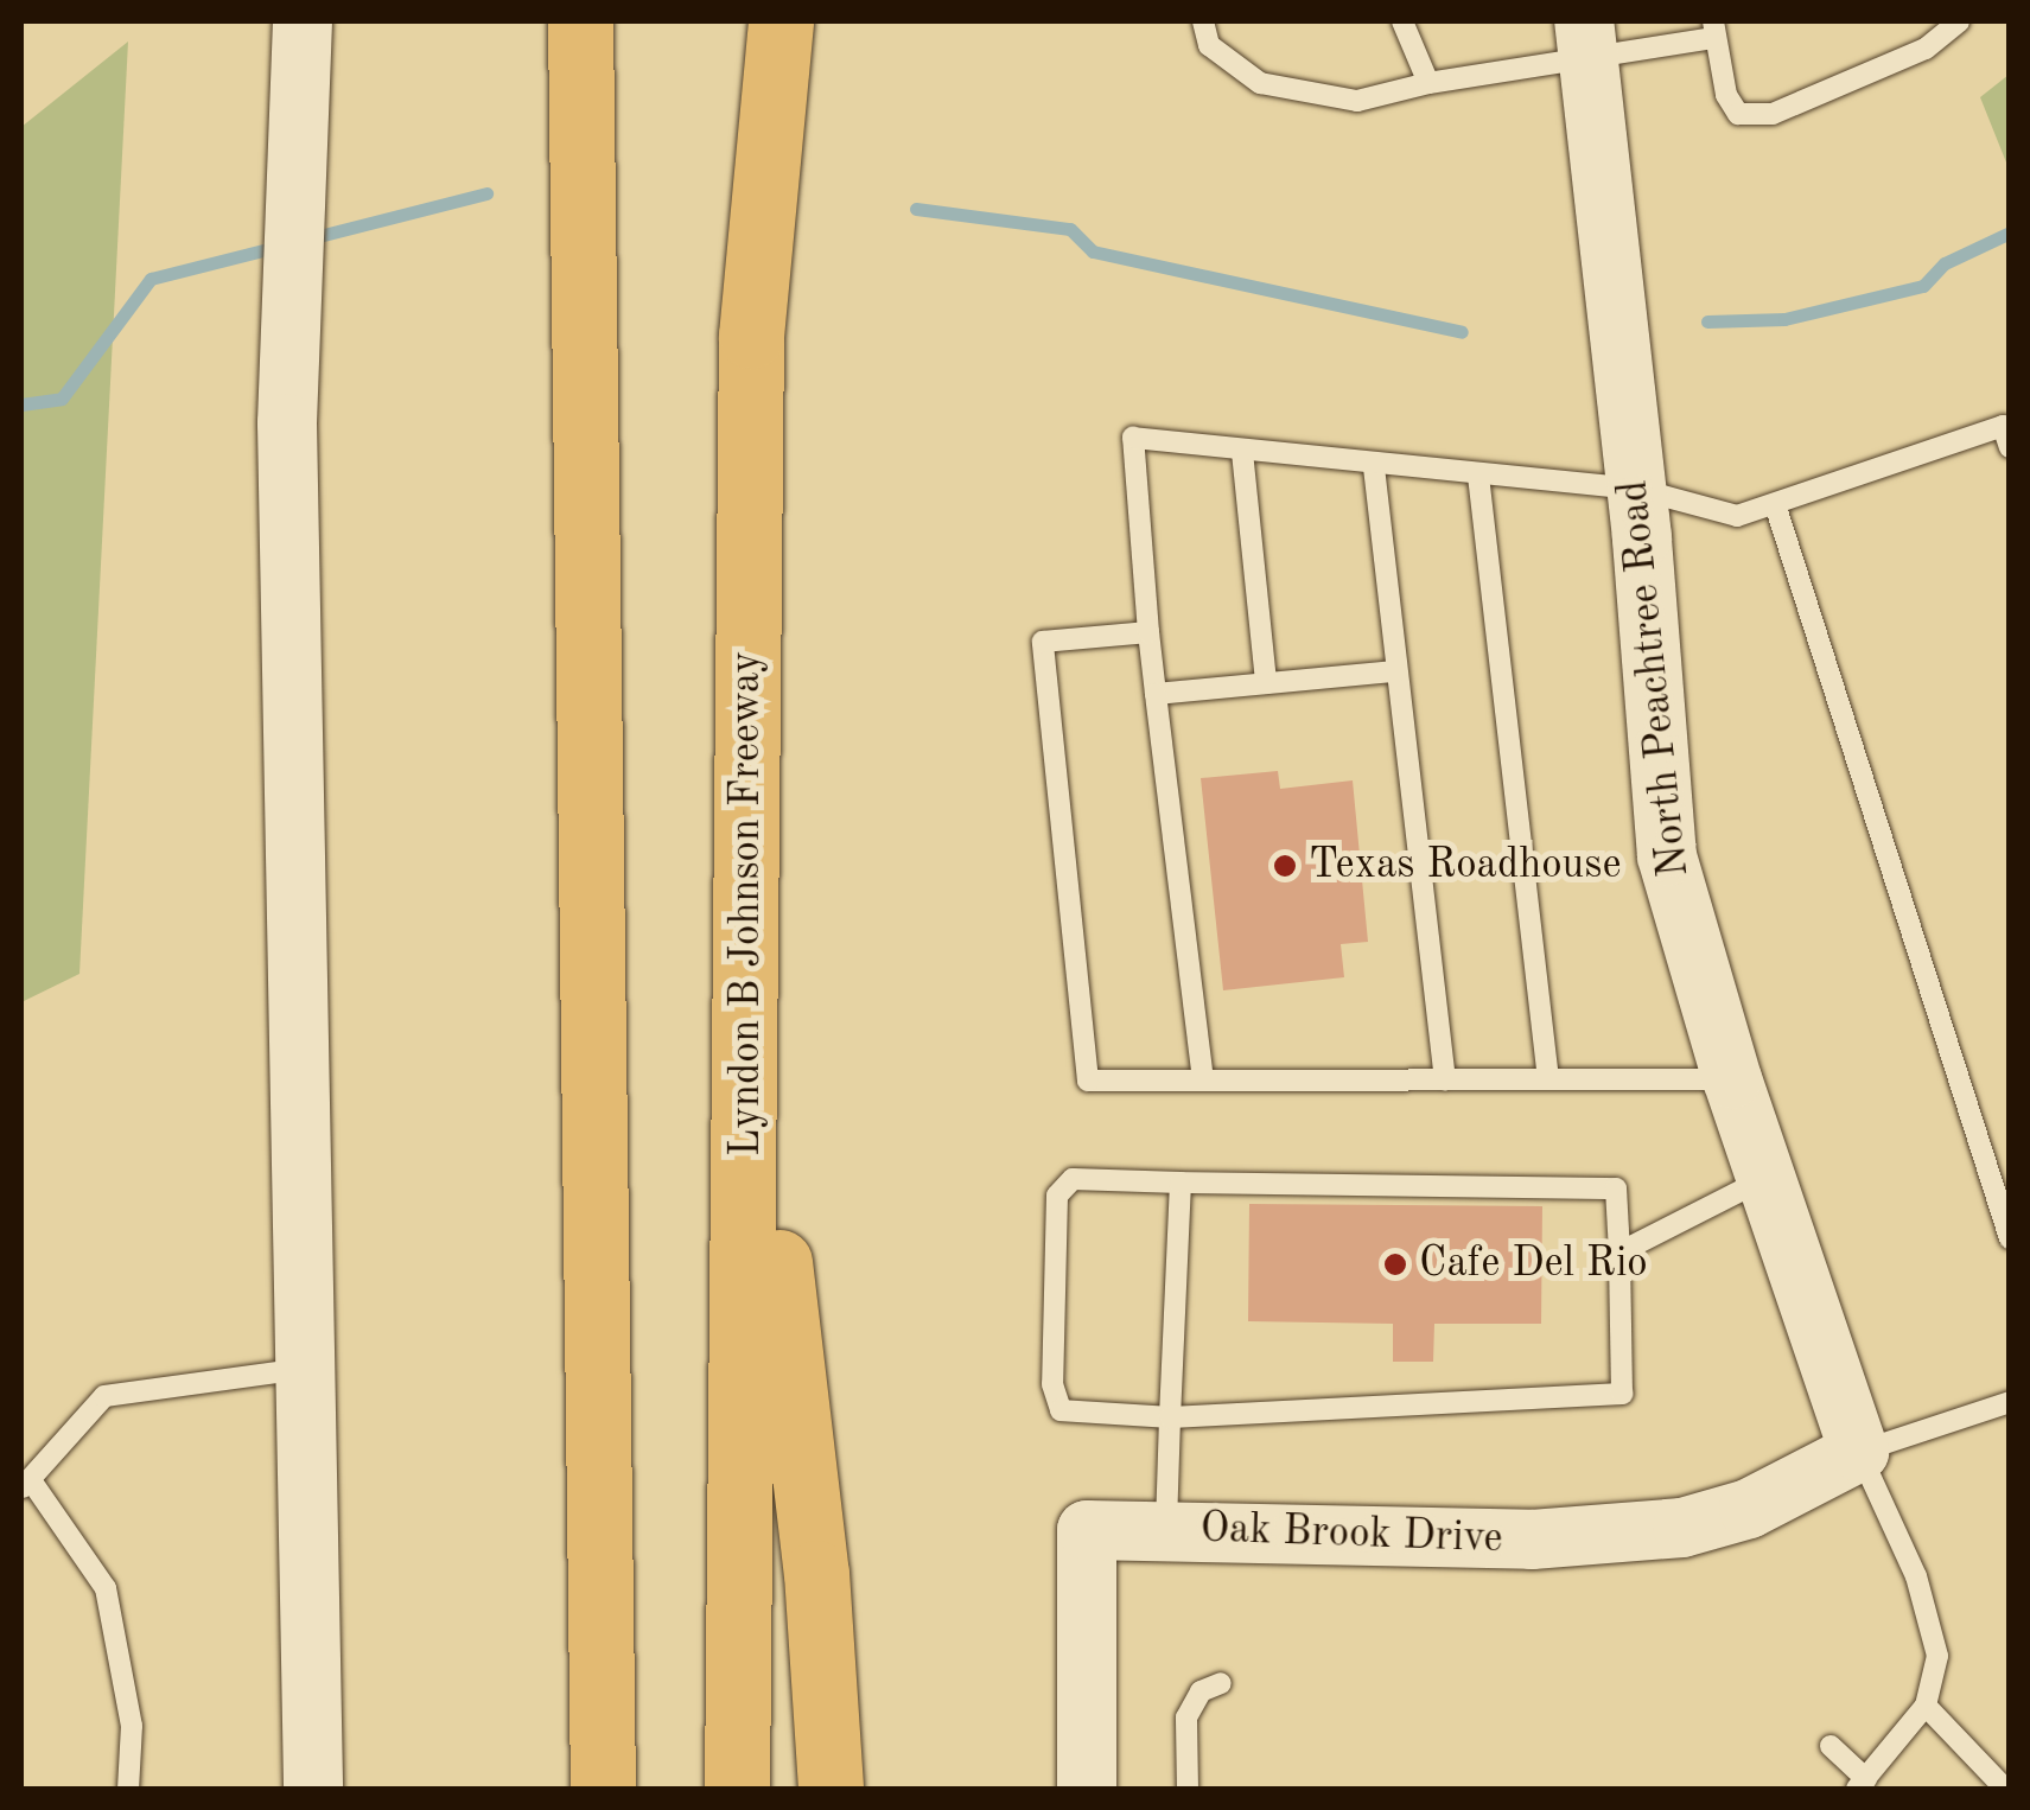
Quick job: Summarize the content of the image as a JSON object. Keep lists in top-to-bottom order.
{
  "streets": {
    "highway": ["Lyndon B Johnson Freeway"],
    "street": ["North Peachtree Road", "Oak Brook Drive"]
  },
  "crossings": [
    ["North Peachtree Road", "Oak Brook Drive"]
  ],
  "places": ["Texas Roadhouse", "Cafe Del Rio"]
}
